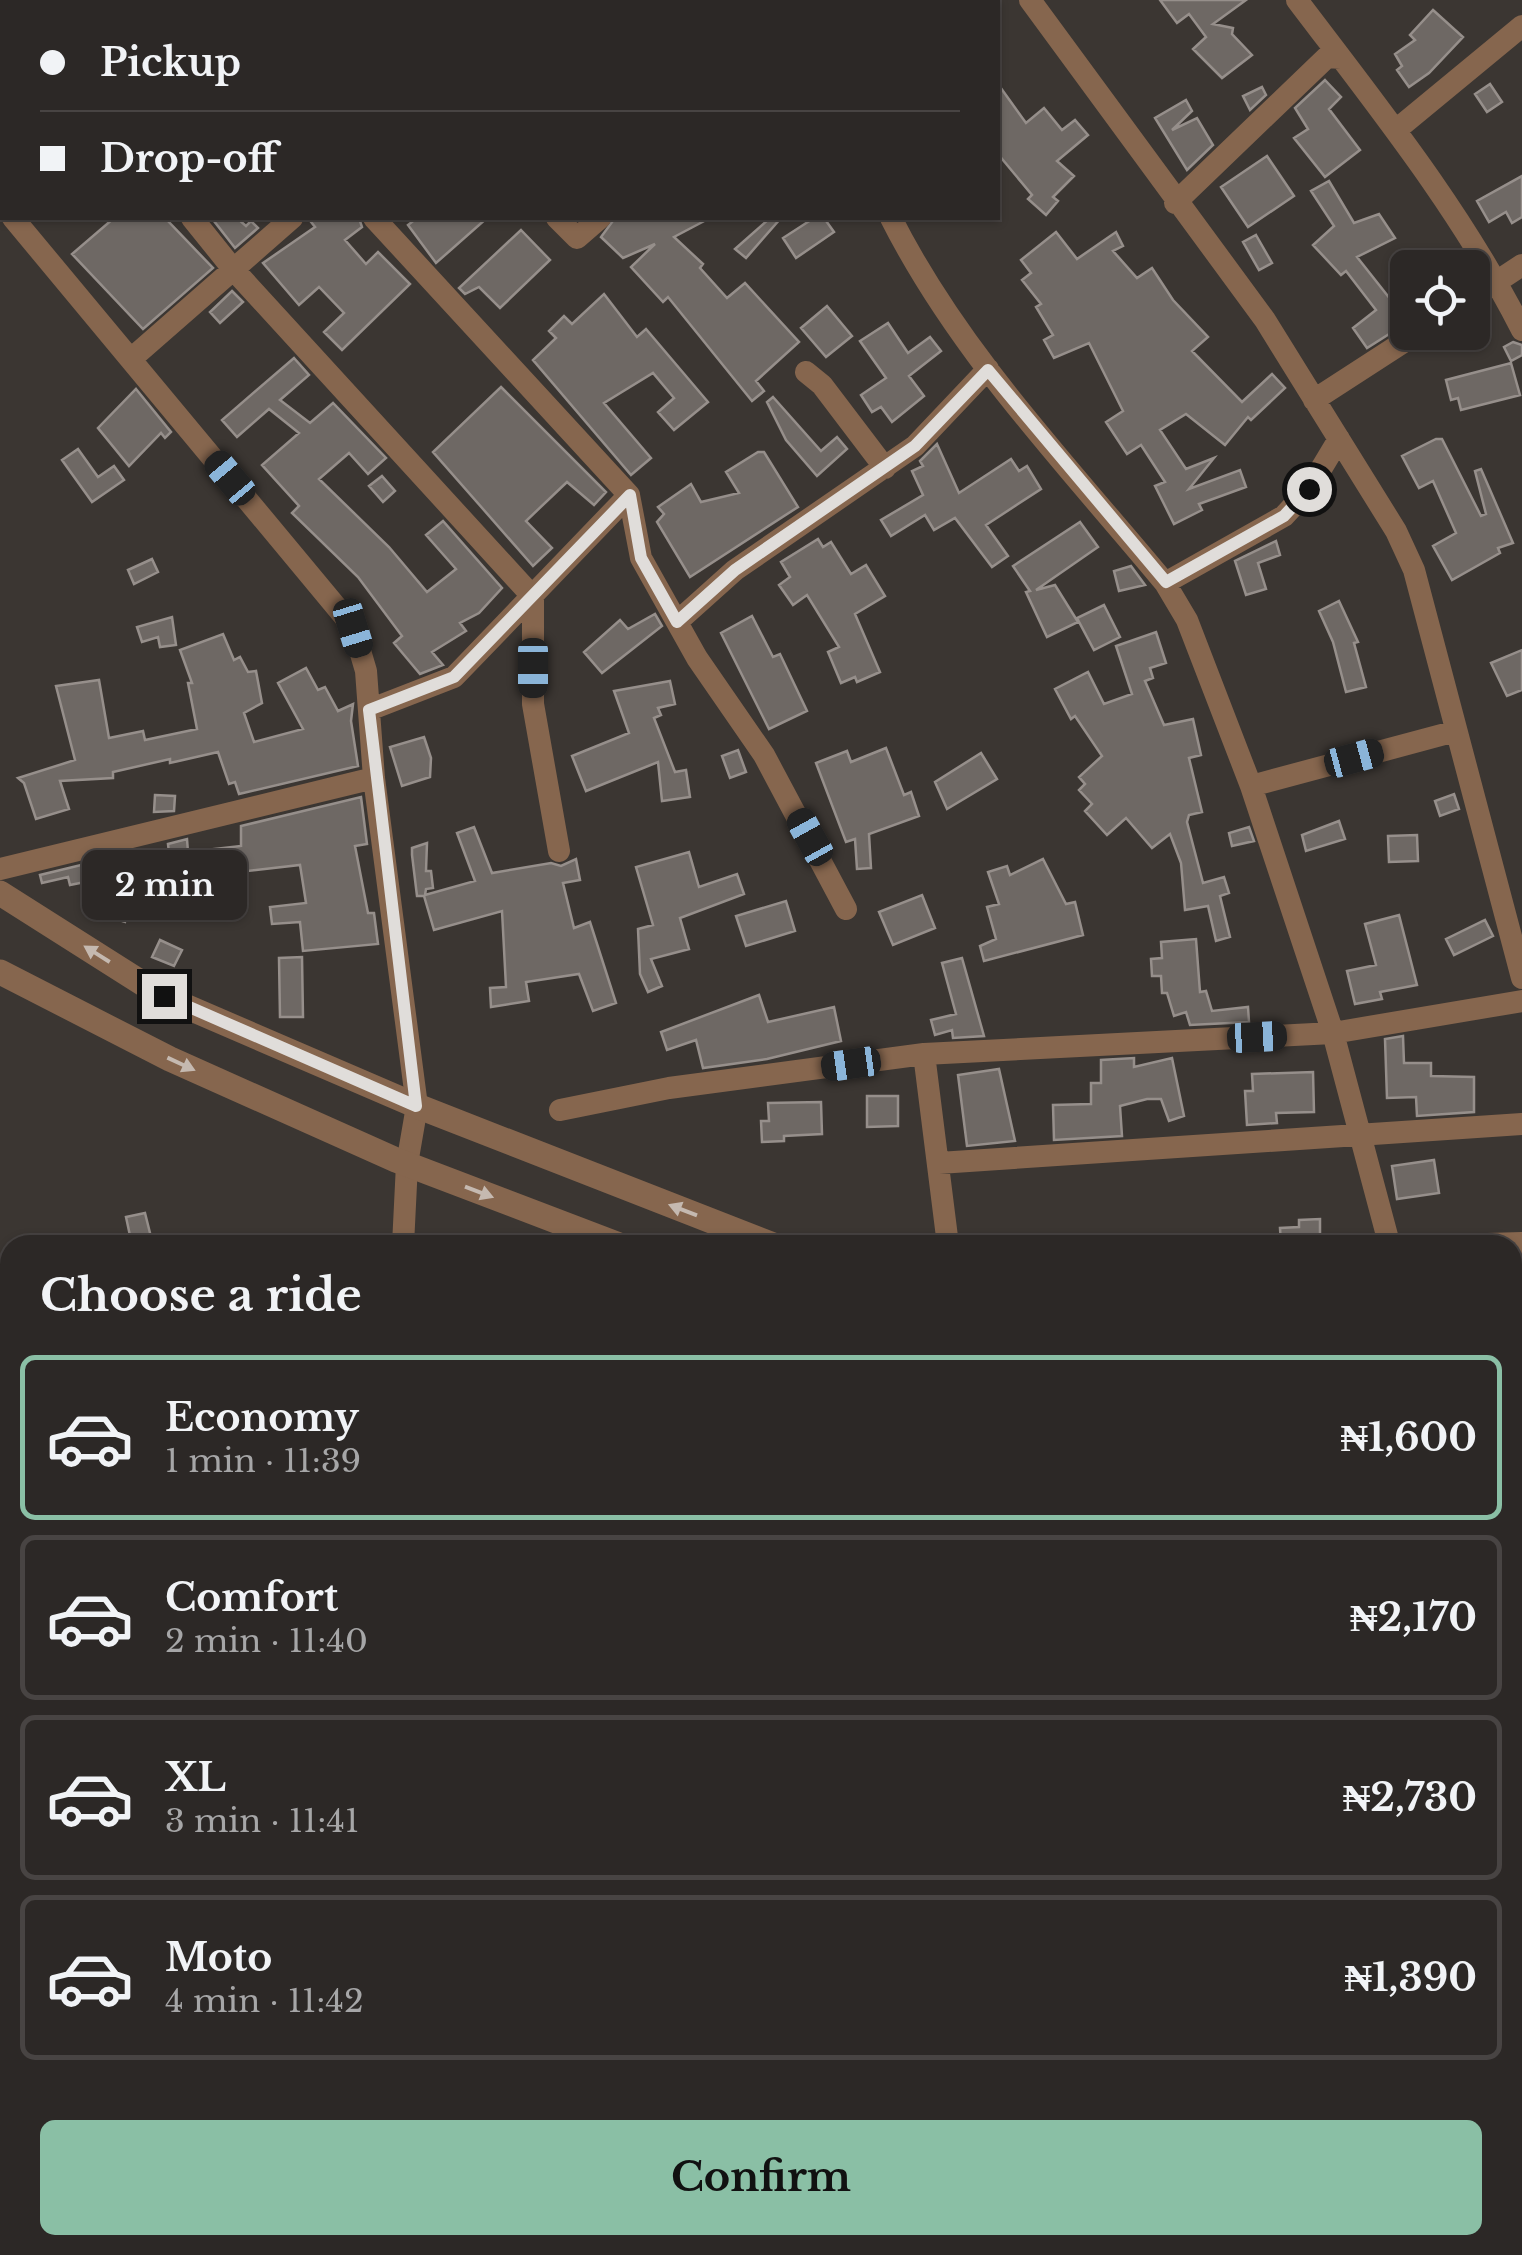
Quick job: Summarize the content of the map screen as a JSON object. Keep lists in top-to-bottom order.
{
  "page": {
    "banner": ["Pickup", "Drop-off"],
    "bubble": "2 min",
    "heading": "Choose a ride",
    "list": [
      {
        "name": "Economy",
        "note": "1 min · 11:39",
        "value": "₦1,600"
      },
      {
        "name": "Comfort",
        "note": "2 min · 11:40",
        "value": "₦2,170"
      },
      {
        "name": "XL",
        "note": "3 min · 11:41",
        "value": "₦2,730"
      },
      {
        "name": "Moto",
        "note": "4 min · 11:42",
        "value": "₦1,390"
      }
    ],
    "buttons": "Confirm"
  }
}
